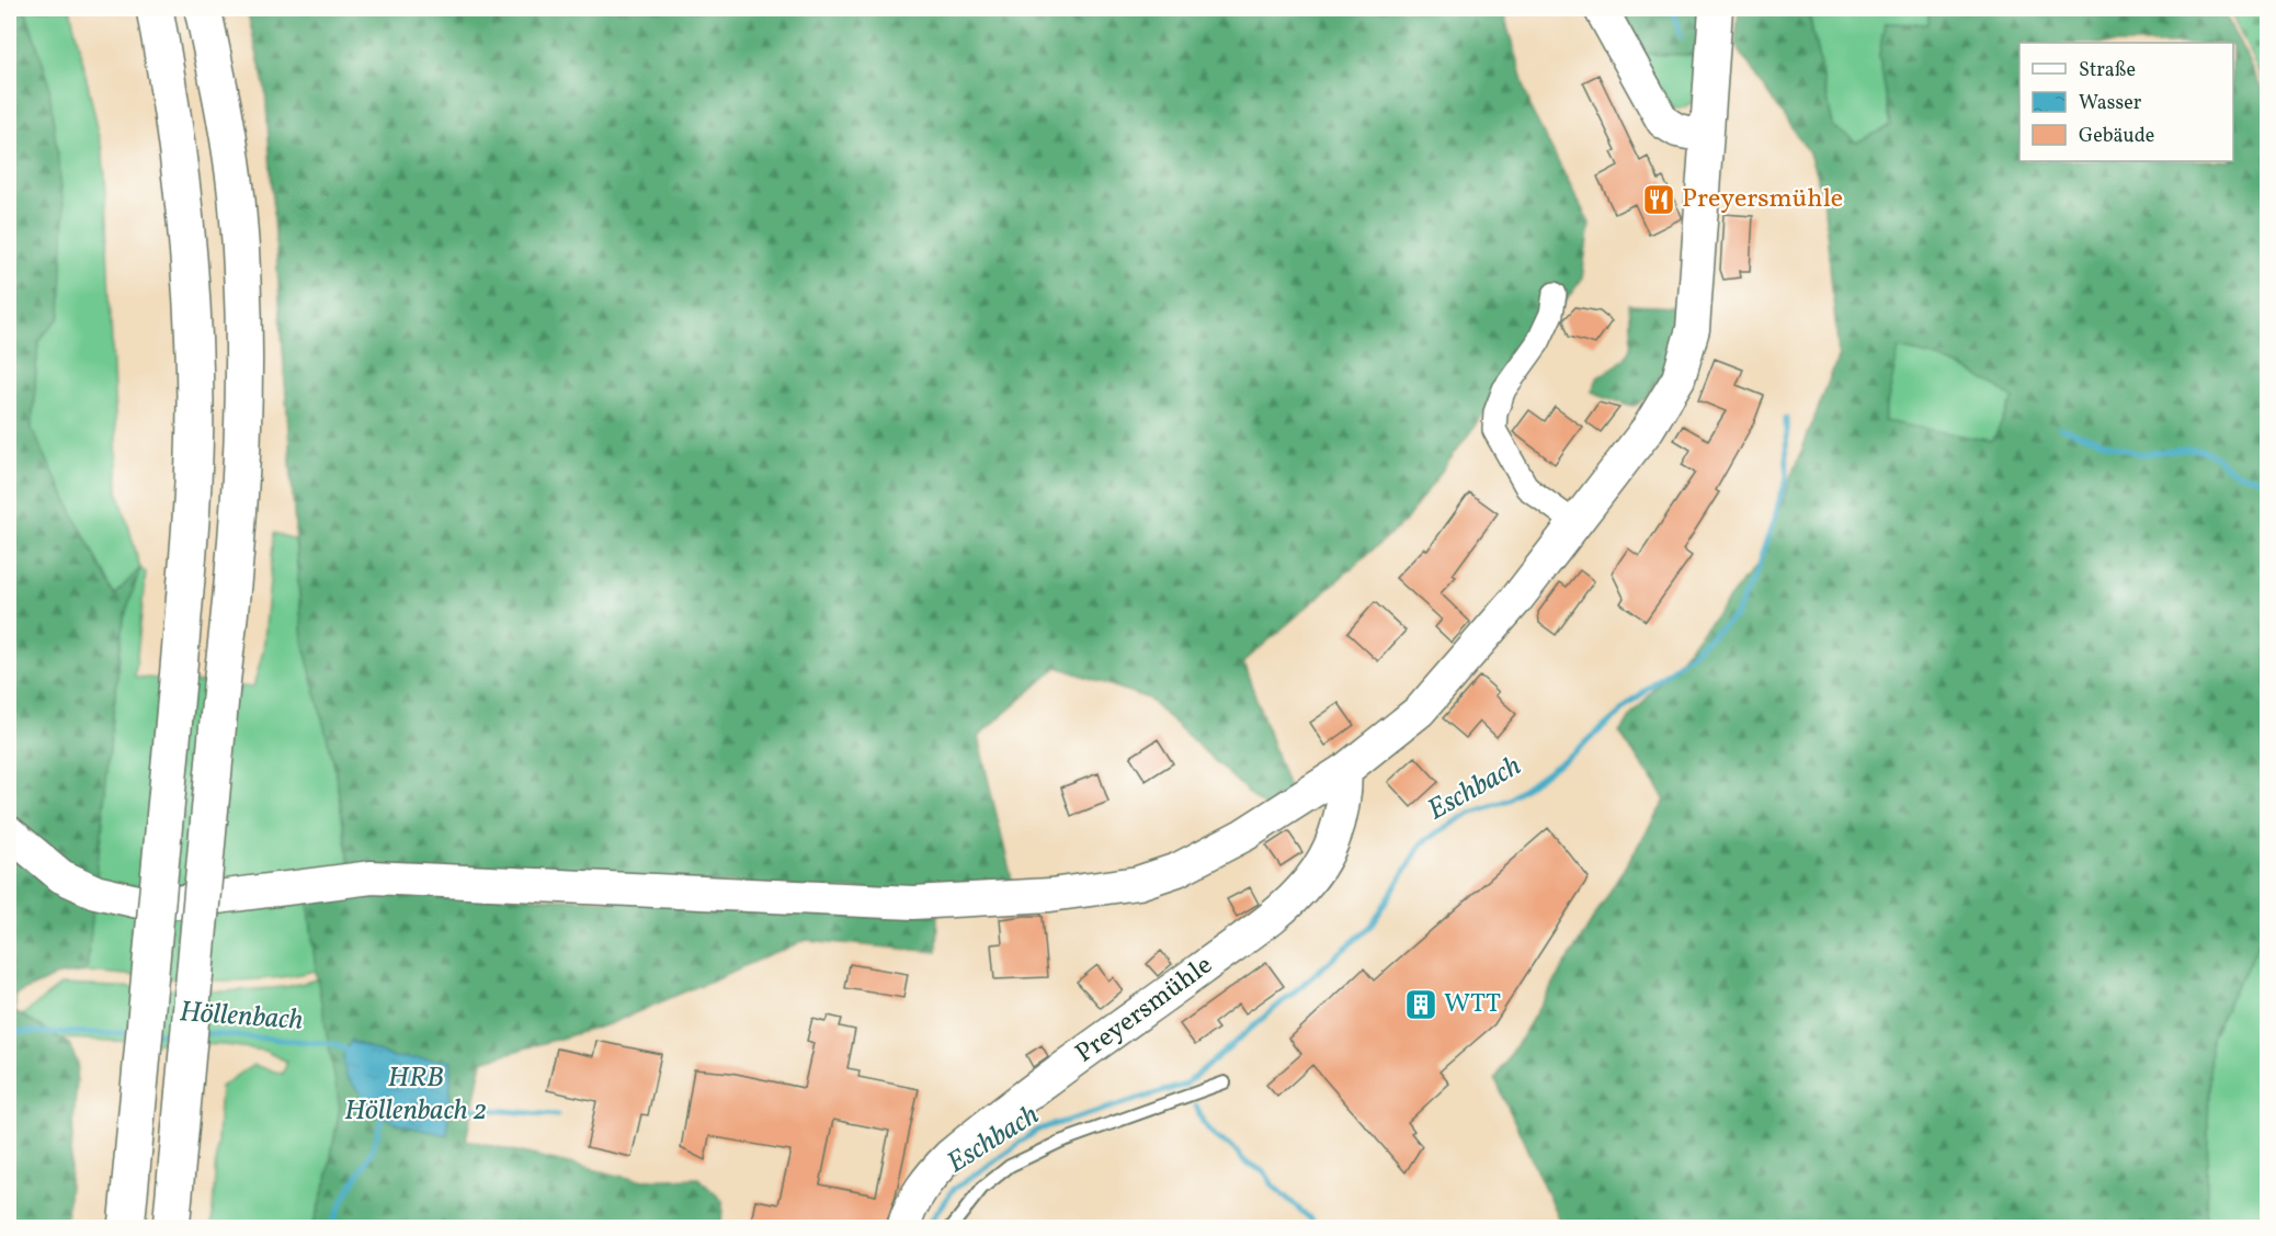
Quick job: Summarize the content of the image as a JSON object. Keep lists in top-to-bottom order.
{
  "streets": {
    "main road": ["Preyersmühle"]
  },
  "water": ["Eschbach", "Höllenbach", "HRB Höllenbach 2"],
  "places": {
    "restaurant": ["Preyersmühle"],
    "building": ["WTT"]
  },
  "legend": ["Straße", "Wasser", "Gebäude"]
}
